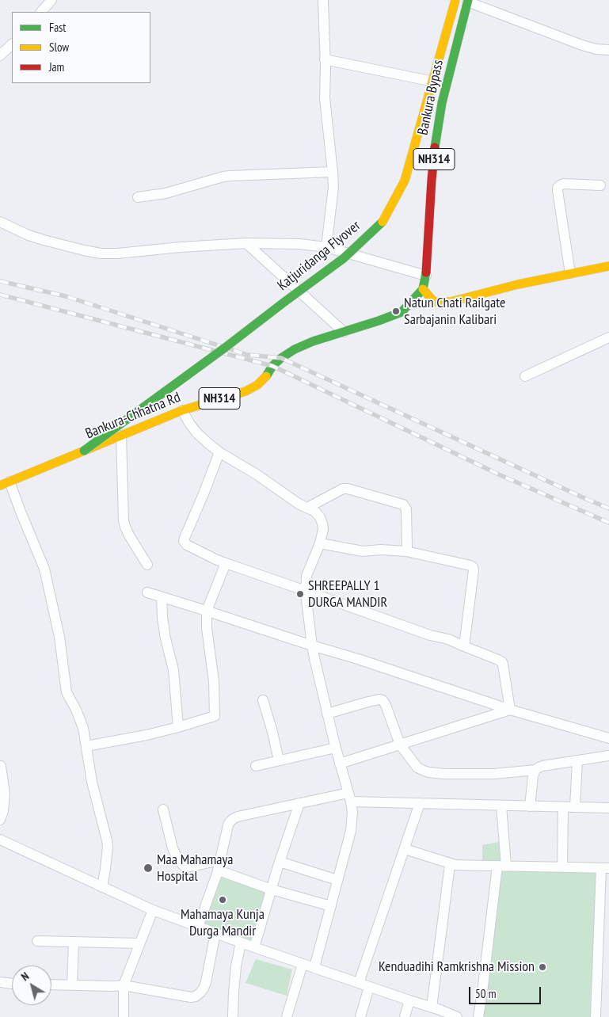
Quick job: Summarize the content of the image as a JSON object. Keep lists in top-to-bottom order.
{
  "streets": {
    "main road": [
      "Bankura Bypass",
      "NH314",
      "Katjuridanga Flyover",
      "Bankura-Chhatna Rd"
    ]
  },
  "crossings": [
    ["Bankura Bypass", "Bankura-Chhatna Rd"],
    ["Katjuridanga Flyover", "Bankura-Chhatna Rd"]
  ],
  "places": [
    "Natun Chati Railgate Sarbajanin Kalibari",
    "SHREEPALLY 1 DURGA MANDIR",
    "Maa Mahamaya Hospital",
    "Mahamaya Kunja Durga Mandir",
    "Kenduadihi Ramkrishna Mission"
  ],
  "legend": ["Fast", "Slow", "Jam"],
  "scale_bar": "50 m",
  "north": "top left"
}
